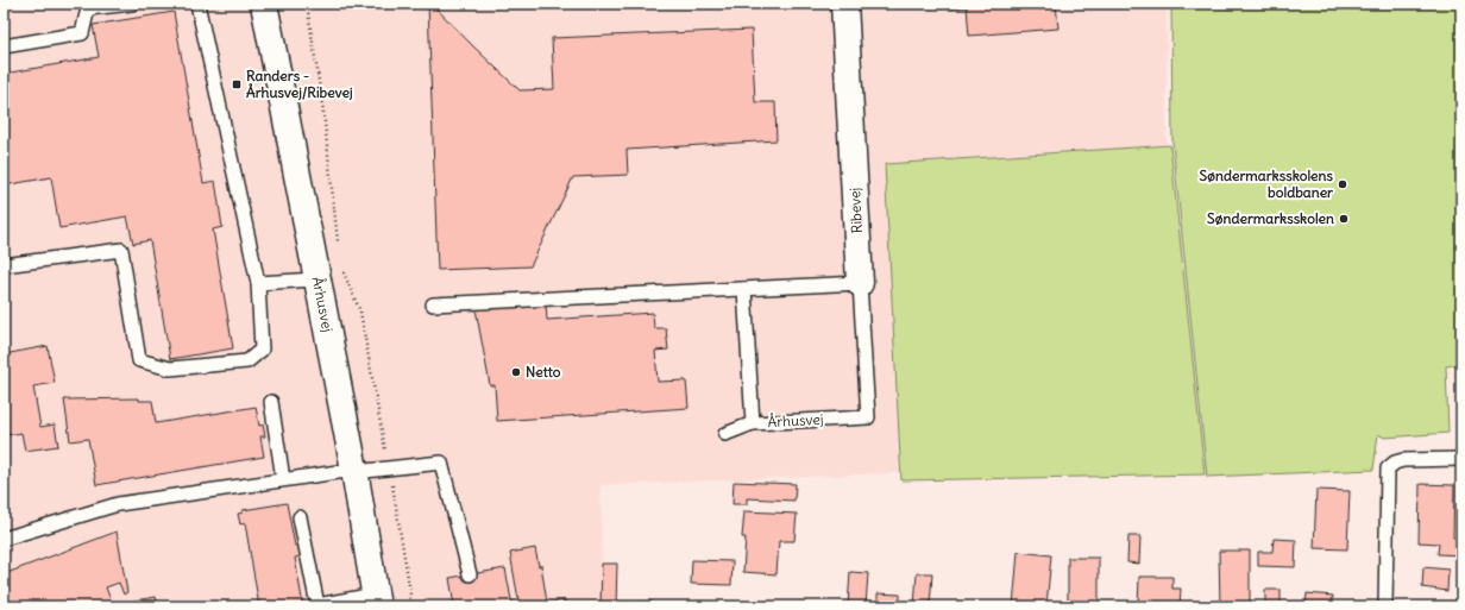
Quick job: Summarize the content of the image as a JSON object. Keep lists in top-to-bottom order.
{
  "streets": {
    "main road": ["Ribevej", "Århusvej"]
  },
  "crossings": [
    ["Ribevej", "Århusvej"]
  ],
  "places": {
    "transit": ["Randers - Århusvej/Ribevej"],
    "other": ["Søndermarksskolens boldbaner", "Søndermarksskolen", "Netto"]
  }
}
